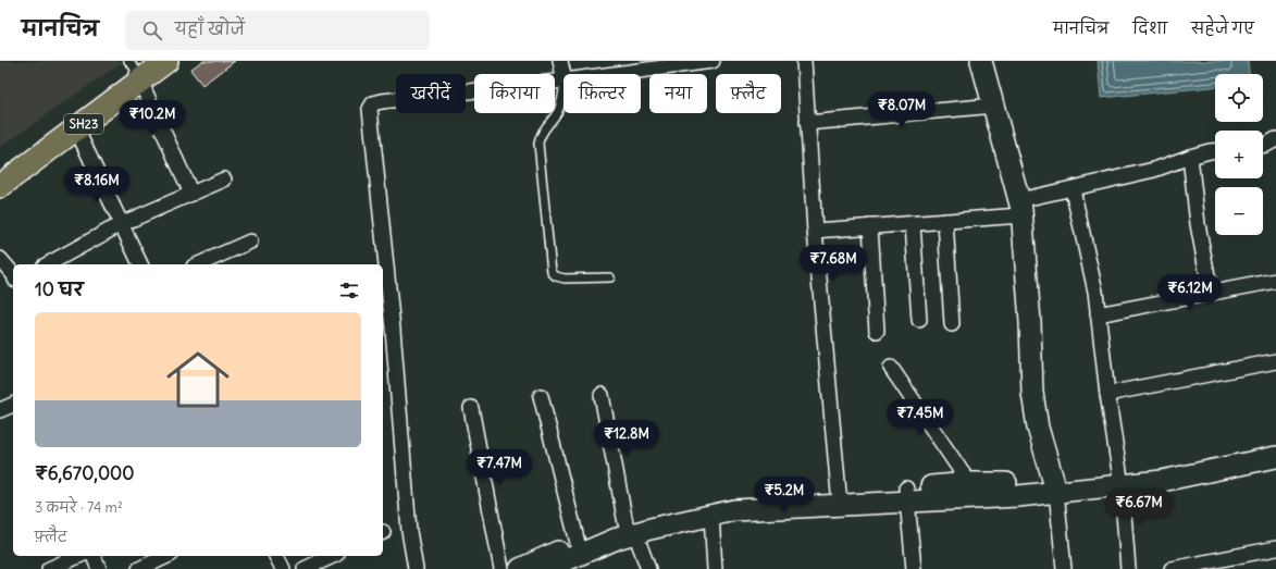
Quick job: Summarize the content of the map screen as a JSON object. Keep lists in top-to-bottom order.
{
  "streets": {
    "main road": ["SH23"]
  },
  "page": {
    "header": "मानचित्र",
    "search": "यहाँ खोजें",
    "nav": ["मानचित्र", "दिशा", "सहेजे गए"],
    "map_buttons": ["+", "−"],
    "chip": [
      "खरीदें",
      "किराया",
      "फ़िल्टर",
      "नया",
      "फ़्लैट"
    ],
    "price": [
      "₹8.07M",
      "₹10.2M",
      "₹8.16M",
      "₹7.68M",
      "₹6.12M",
      "₹7.45M",
      "₹12.8M",
      "₹7.47M",
      "₹5.2M",
      "₹6.67M"
    ],
    "heading": "10 घर",
    "list": [
      {
        "name": "₹6,670,000",
        "note": "3 कमरे · 74 m² · फ़्लैट"
      }
    ]
  }
}
